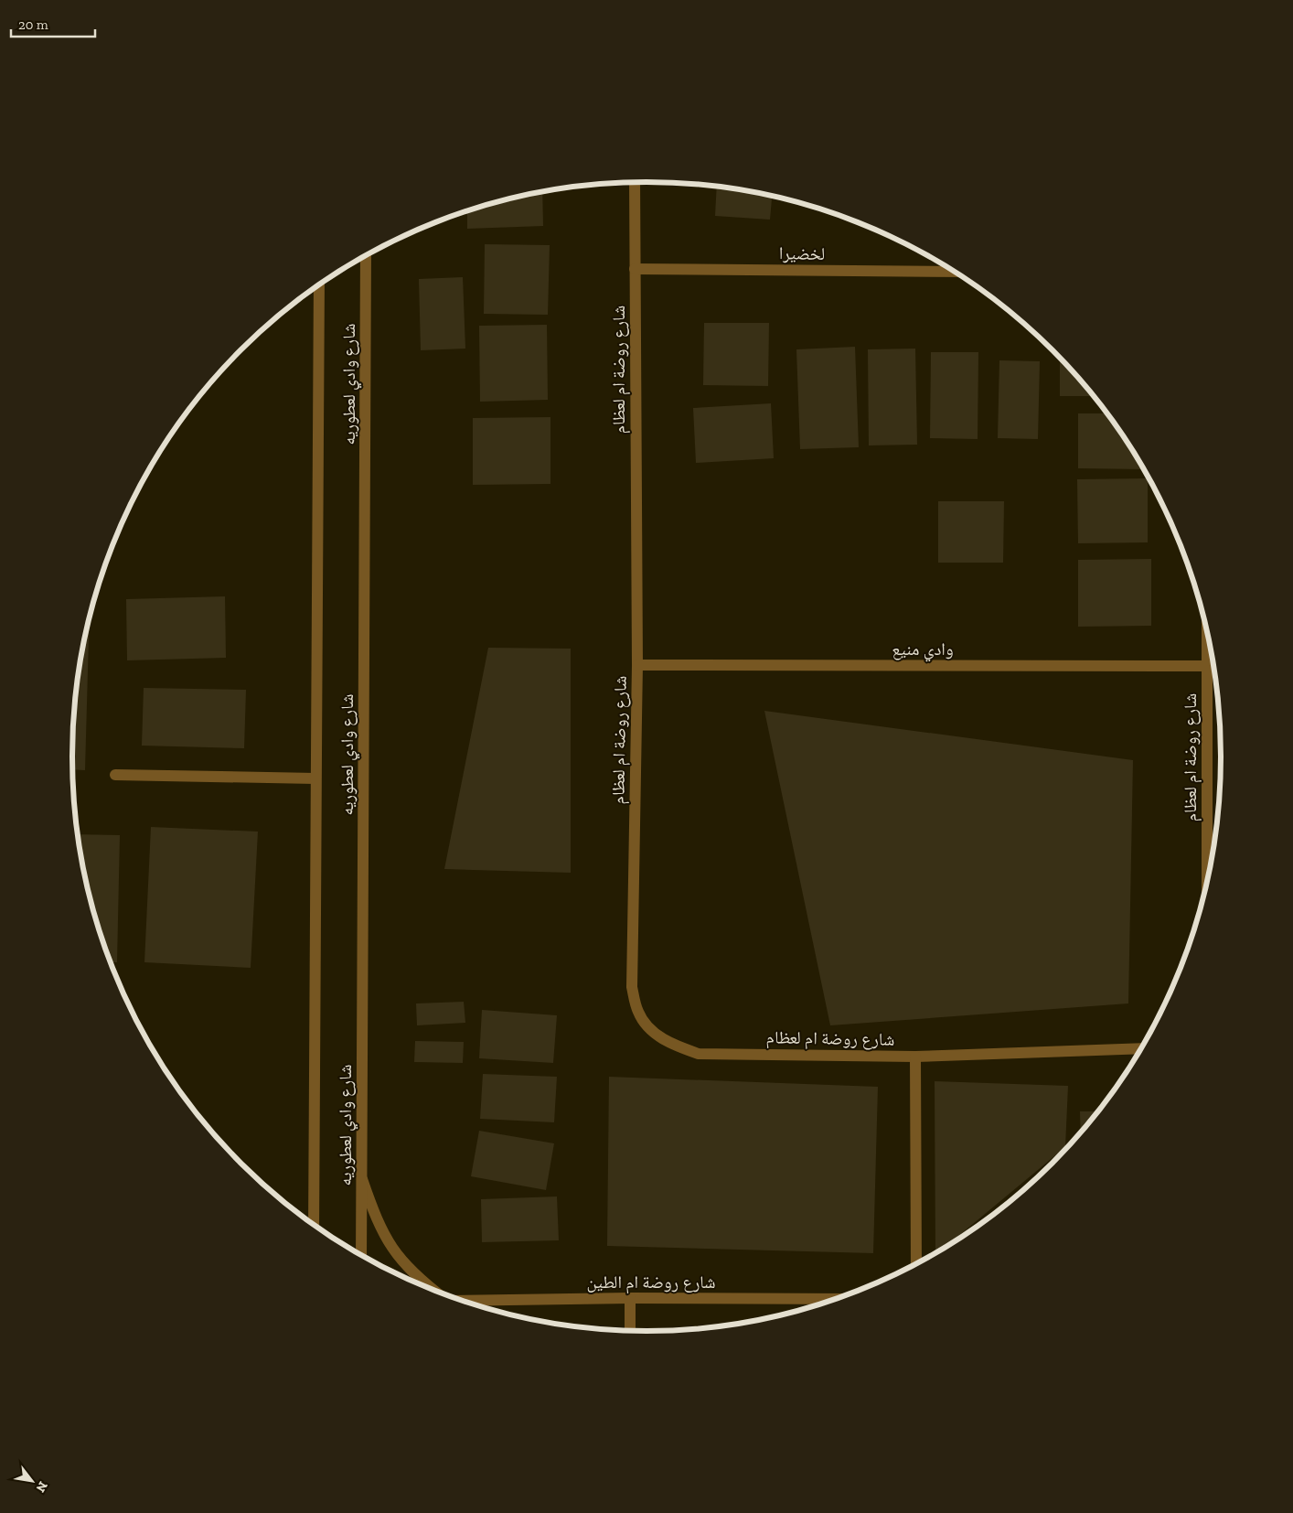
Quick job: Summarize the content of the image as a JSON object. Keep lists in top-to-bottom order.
{
  "streets": {
    "street": [
      "لخضيرا",
      "شارع روضة ام لعظام",
      "شارع وادي لعطوريه",
      "وادي منيع",
      "شارع روضة ام الطين"
    ]
  },
  "crossings": [
    ["لخضيرا", "شارع روضة ام لعظام"],
    ["شارع روضة ام لعظام", "وادي منيع"],
    ["شارع وادي لعطوريه", "شارع روضة ام الطين"]
  ],
  "scale_bar": "20 m",
  "north": "bottom right"
}
